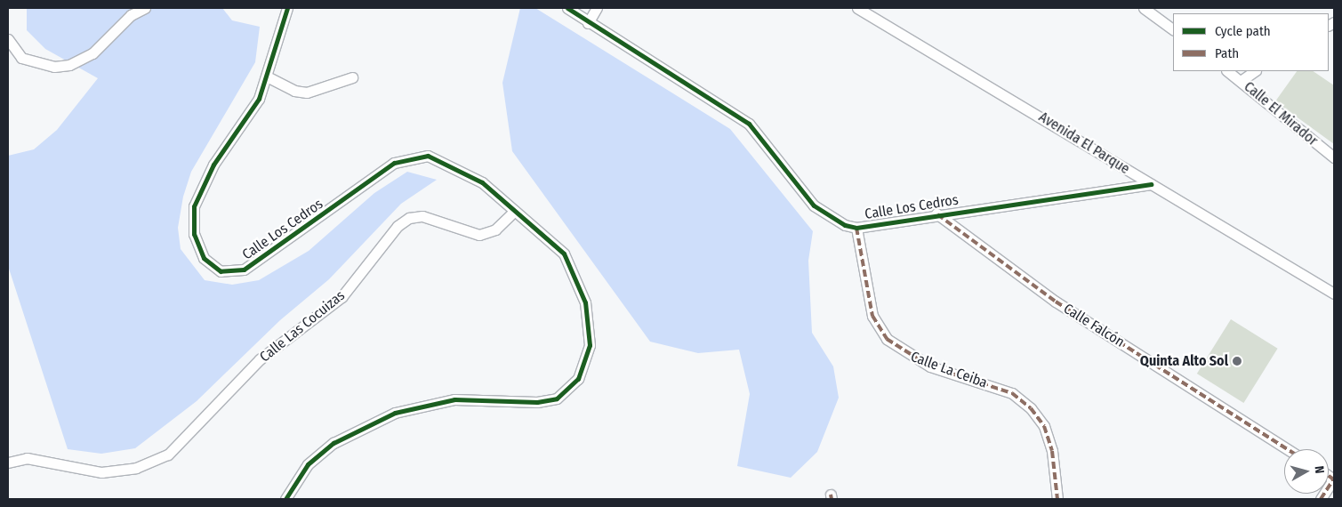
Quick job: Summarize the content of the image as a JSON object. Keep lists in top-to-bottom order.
{
  "streets": {
    "street": [
      "Calle El Mirador",
      "Avenida El Parque",
      "Calle Los Cedros",
      "Calle Falcón",
      "Calle Las Cocuizas",
      "Calle La Ceiba"
    ]
  },
  "crossings": [
    ["Avenida El Parque", "Calle Los Cedros"],
    ["Calle Los Cedros", "Calle Falcón"],
    ["Calle Los Cedros", "Calle Las Cocuizas"],
    ["Calle Los Cedros", "Calle La Ceiba"]
  ],
  "places": ["Quinta Alto Sol"],
  "legend": ["Cycle path", "Path"],
  "north": "right"
}
